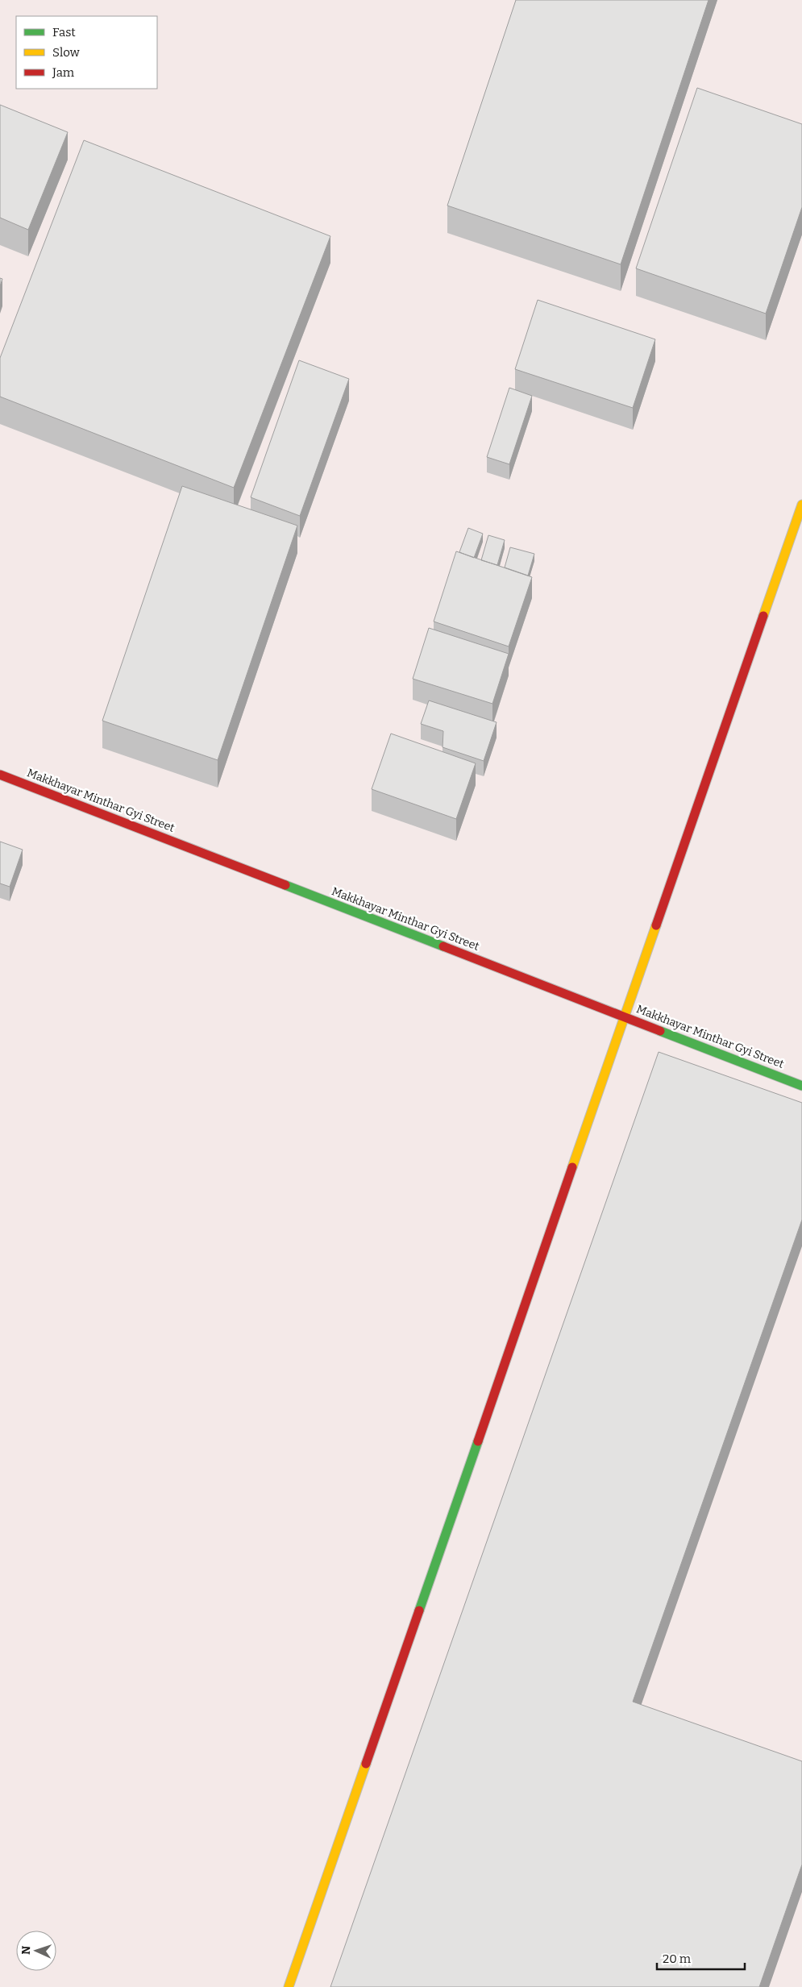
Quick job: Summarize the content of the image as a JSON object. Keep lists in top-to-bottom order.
{
  "streets": {
    "street": ["Makkhayar Minthar Gyi Street"]
  },
  "legend": ["Fast", "Slow", "Jam"],
  "scale_bar": "20 m",
  "north": "left"
}
